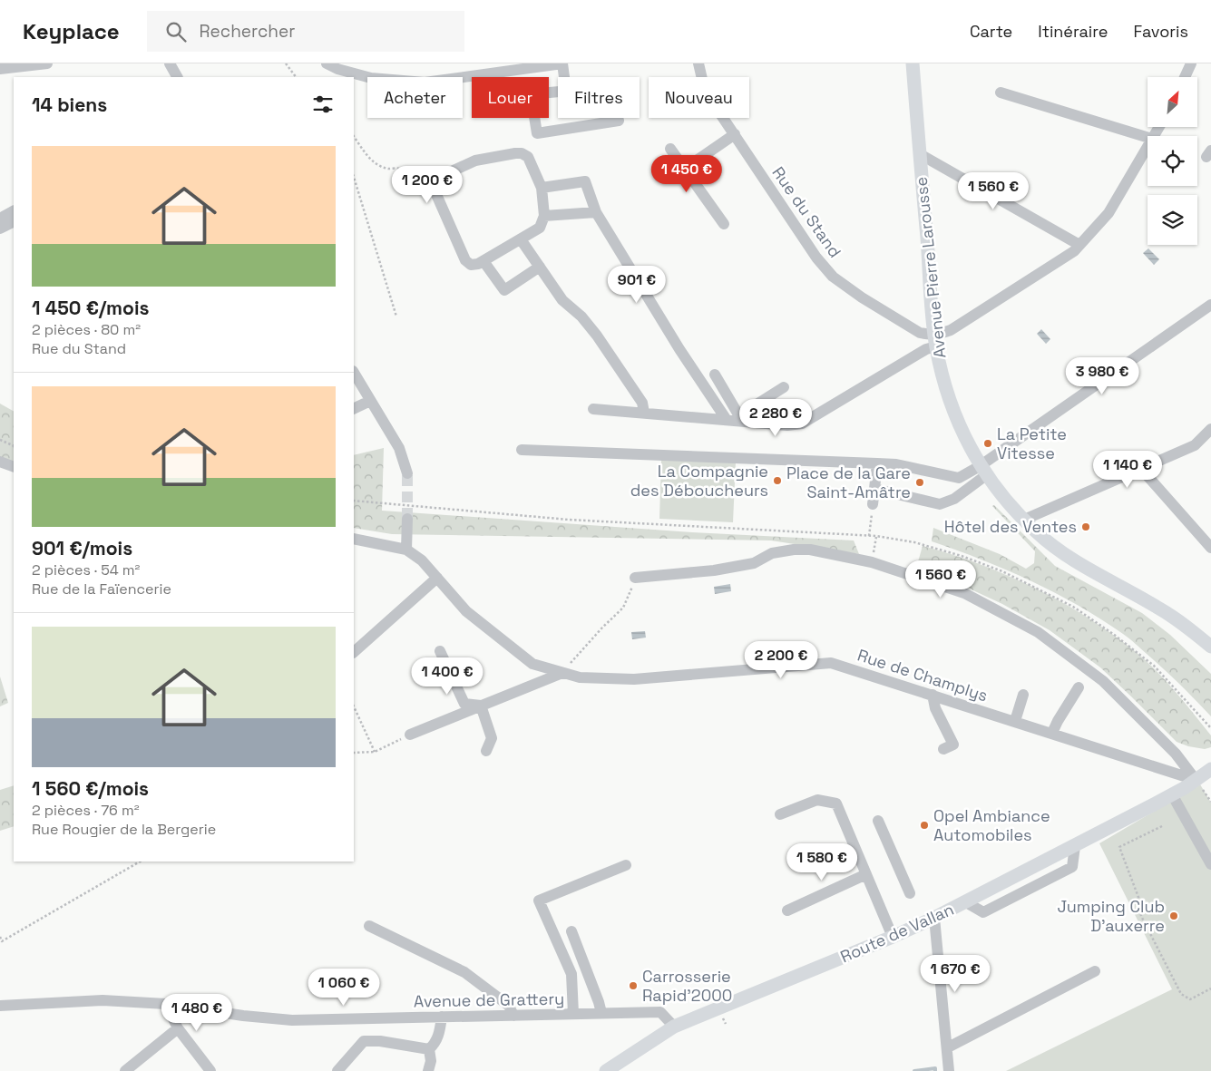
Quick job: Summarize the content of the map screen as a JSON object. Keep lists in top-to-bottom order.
{
  "streets": {
    "main road": ["Avenue Pierre Larousse", "Route de Vallan"],
    "street": ["Rue du Stand", "Rue de Champlys", "Avenue de Grattery"]
  },
  "crossings": [
    ["Rue du Stand", "Avenue Pierre Larousse"],
    ["Rue de Champlys", "Route de Vallan"],
    ["Route de Vallan", "Avenue de Grattery"]
  ],
  "places": [
    "La Petite Vitesse",
    "La Compagnie des Déboucheurs",
    "Place de la Gare Saint-Amâtre",
    "Hôtel des Ventes",
    "Opel Ambiance Automobiles",
    "Jumping Club D'auxerre",
    "Carrosserie Rapid'2000"
  ],
  "north": "top right",
  "page": {
    "header": "Keyplace",
    "search": "Rechercher",
    "nav": ["Carte", "Itinéraire", "Favoris"],
    "chip": [
      "Acheter",
      "Louer",
      "Filtres",
      "Nouveau"
    ],
    "heading": "14 biens",
    "list": [
      {
        "name": "1 450 €/mois",
        "note": "2 pièces · 80 m² · Rue du Stand"
      },
      {
        "name": "901 €/mois",
        "note": "2 pièces · 54 m² · Rue de la Faïencerie"
      },
      {
        "name": "1 560 €/mois",
        "note": "2 pièces · 76 m² · Rue Rougier de la Bergerie"
      }
    ],
    "price": [
      "1 450 €",
      "1 200 €",
      "1 560 €",
      "901 €",
      "3 980 €",
      "2 280 €",
      "1 140 €",
      "1 560 €",
      "2 200 €",
      "1 400 €",
      "1 580 €",
      "1 670 €",
      "1 060 €",
      "1 480 €"
    ]
  }
}
